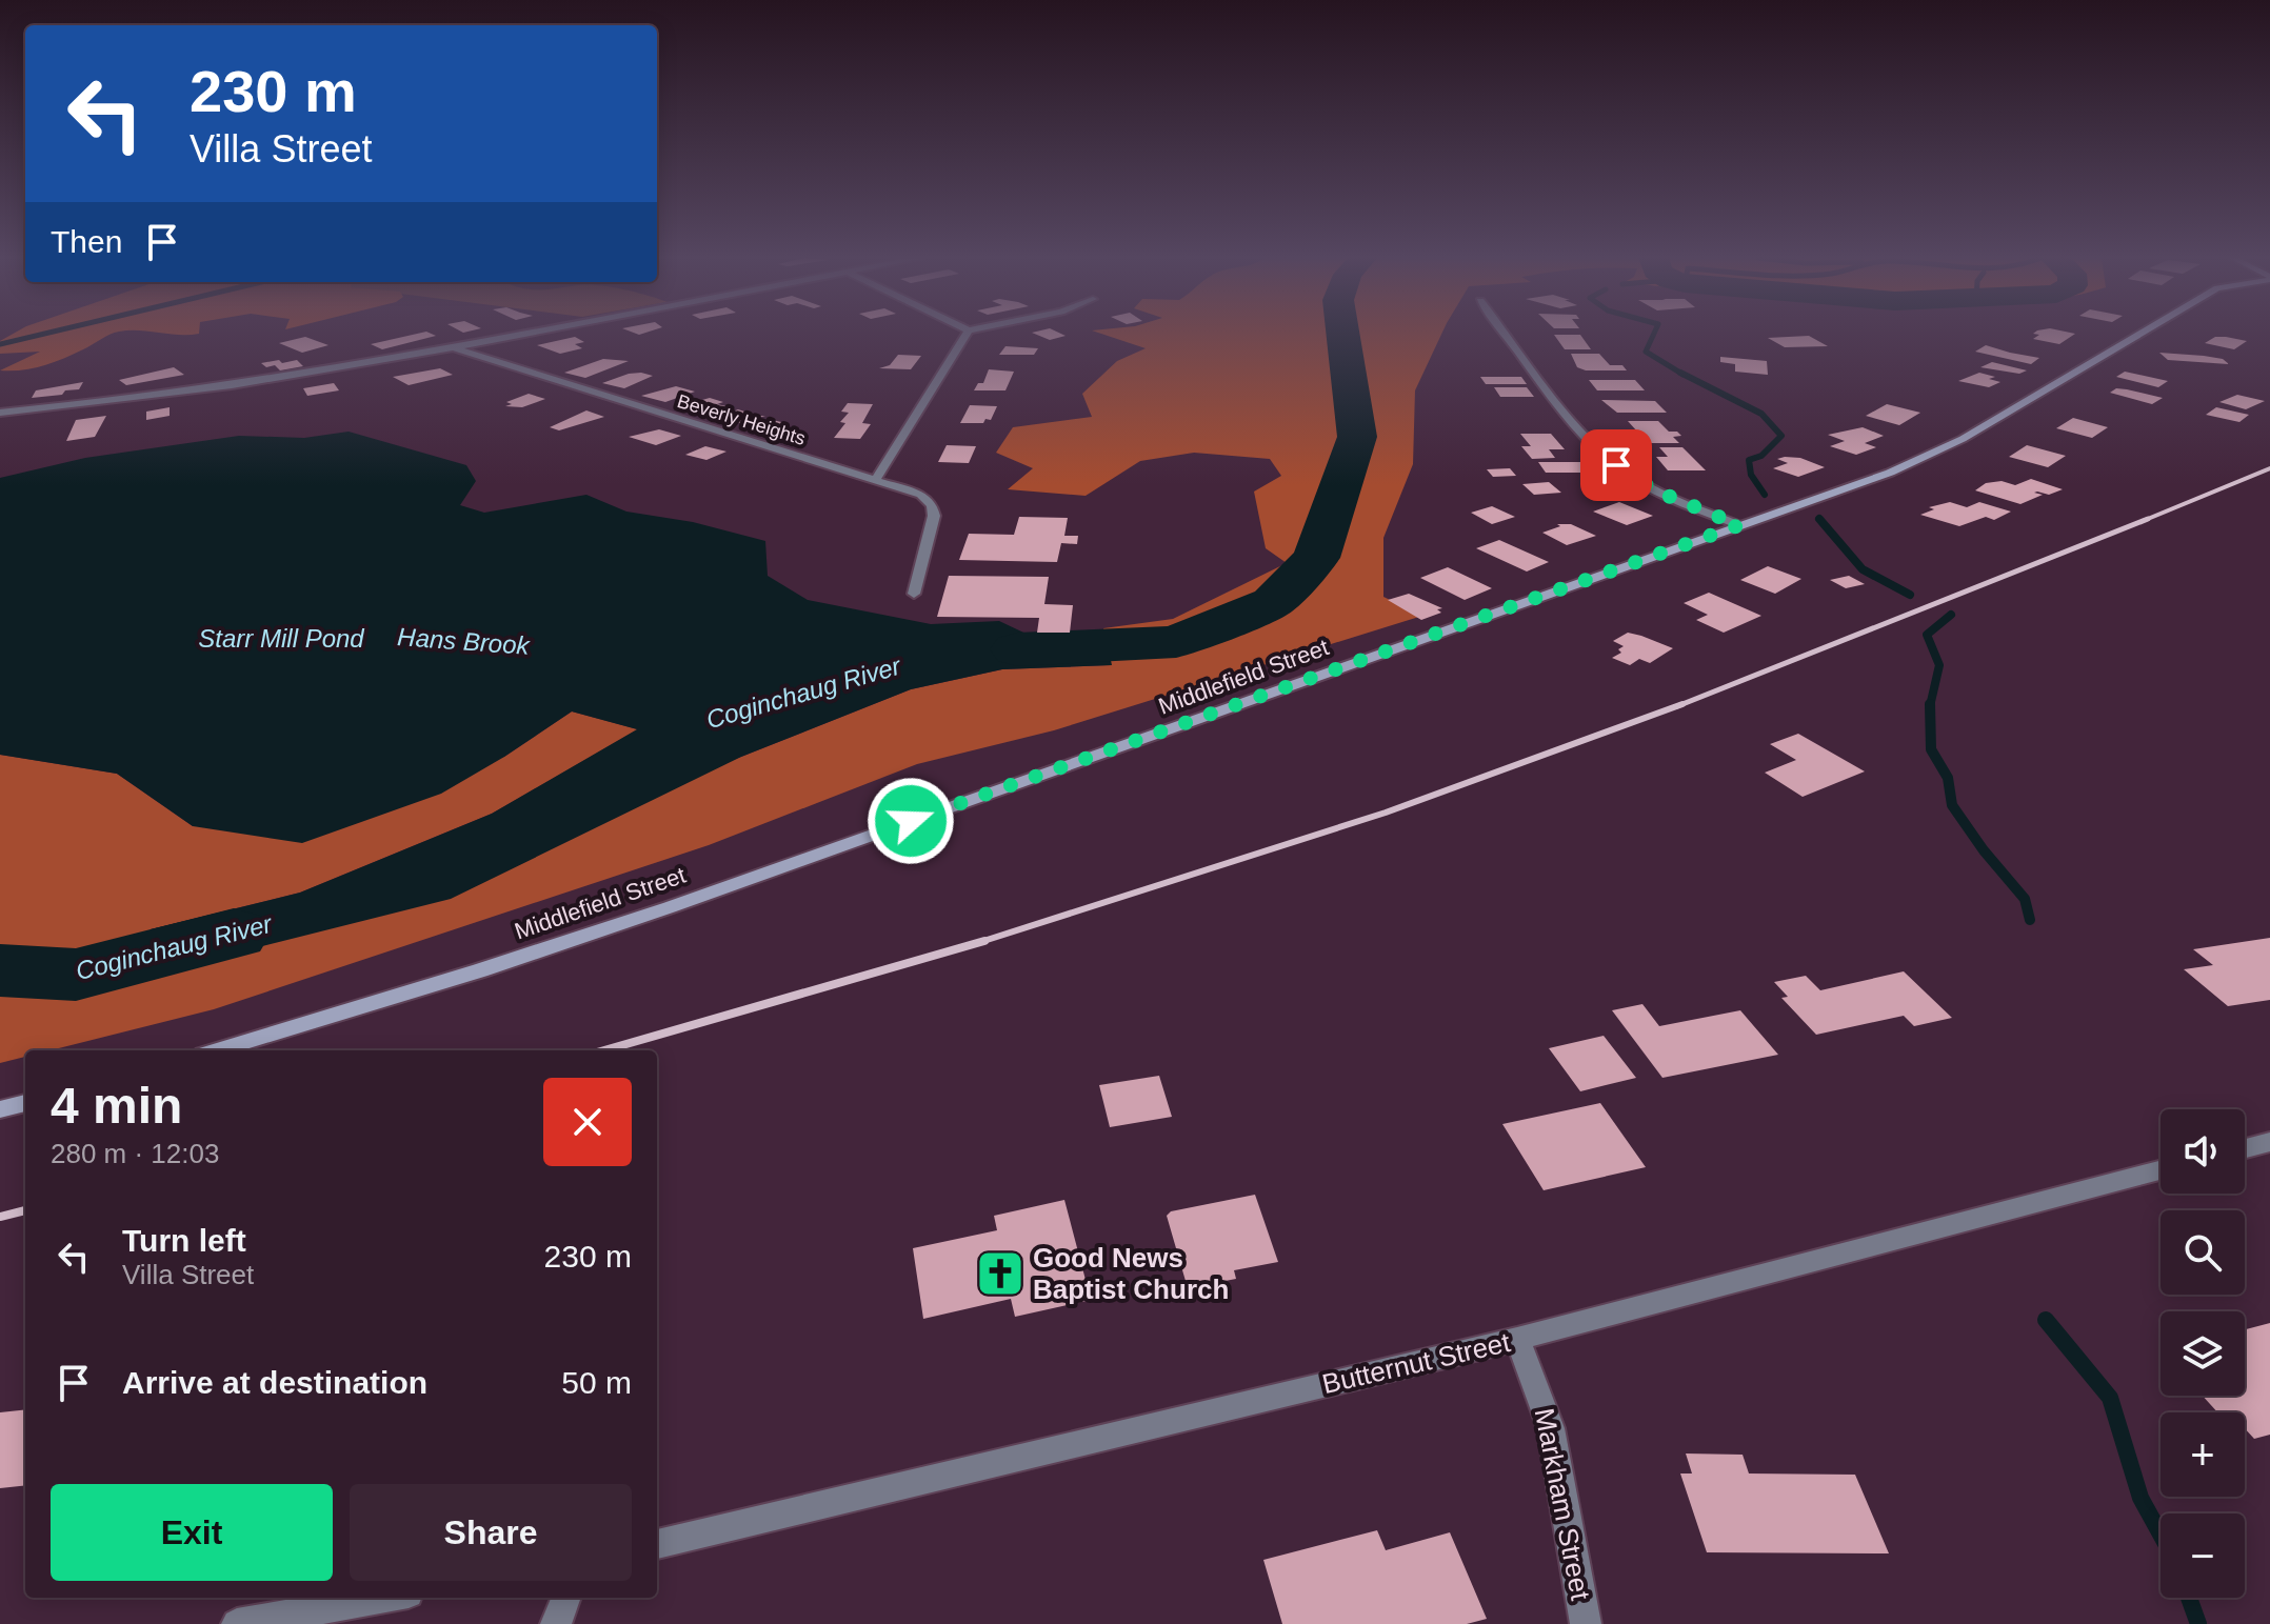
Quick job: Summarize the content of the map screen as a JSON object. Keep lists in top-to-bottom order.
{
  "streets": {
    "main road": ["Middlefield Street"],
    "street": ["Beverly Heights", "Butternut Street", "Markham Street"]
  },
  "crossings": [
    ["Butternut Street", "Markham Street"]
  ],
  "water": ["Starr Mill Pond", "Hans Brook", "Coginchaug River"],
  "places": {
    "church": ["Good News Baptist Church"]
  },
  "page": {
    "turn": ["230 m", "Villa Street"],
    "then": "Then",
    "heading": ["4 min", "280 m · 12:03"],
    "map_buttons": ["+", "−"],
    "list": [
      {
        "name": "Turn left",
        "note": "Villa Street",
        "value": "230 m"
      },
      {
        "name": "Arrive at destination",
        "value": "50 m"
      }
    ],
    "buttons": ["Exit", "Share"]
  }
}
